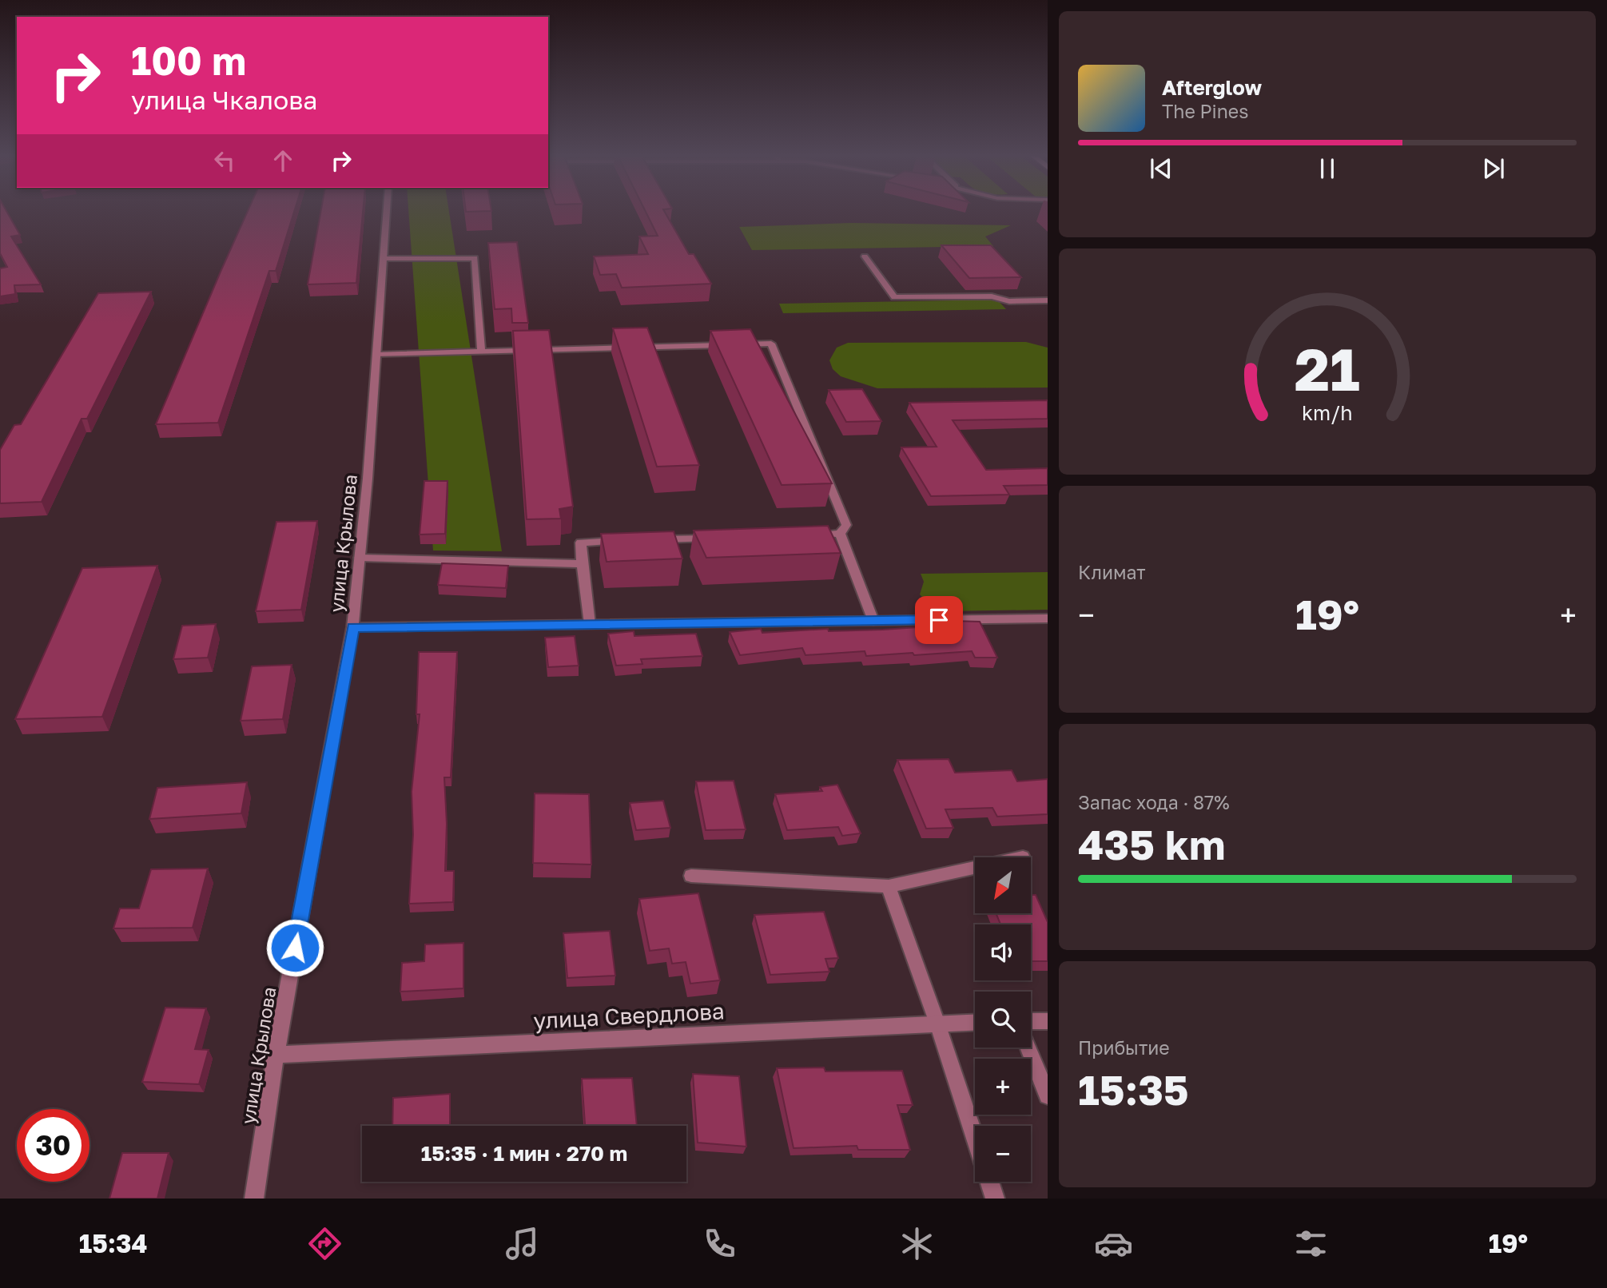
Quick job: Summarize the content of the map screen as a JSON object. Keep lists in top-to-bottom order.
{
  "streets": {
    "street": ["улица Крылова", "улица Свердлова"]
  },
  "crossings": [
    ["улица Крылова", "улица Свердлова"]
  ],
  "north": "bottom left",
  "page": {
    "turn": ["100 m", "улица Чкалова"],
    "song": ["Afterglow", "The Pines"],
    "tile": [
      "Климат",
      ["Запас хода · 87%", "435 km"],
      ["Прибытие", "15:35"]
    ],
    "heat": ["−", "19°", "+"],
    "map_buttons": ["+", "−"],
    "limit": "30",
    "trip": "15:35 · 1 мин · 270 m",
    "tabs": ["15:34", "19°"],
    "gauge": ["21", "km/h"]
  }
}
